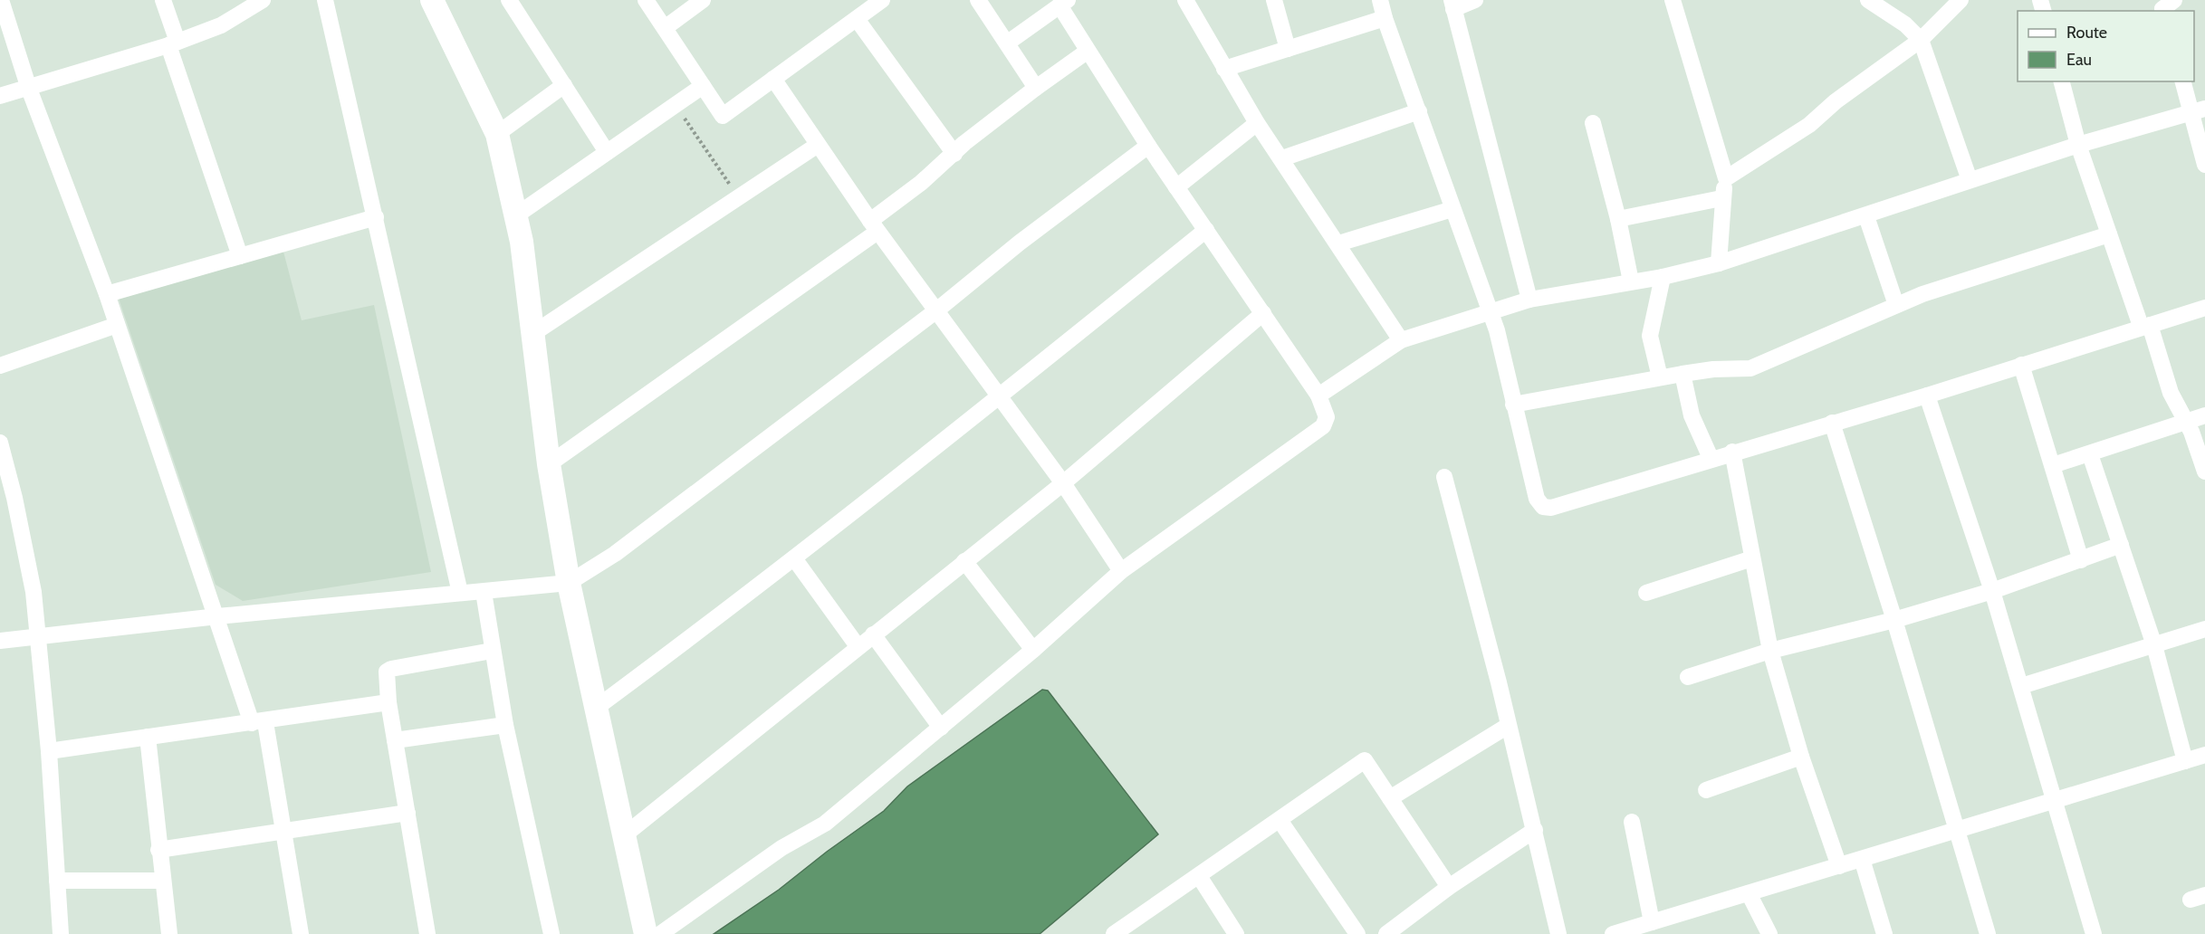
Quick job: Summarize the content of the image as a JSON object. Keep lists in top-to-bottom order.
{
  "legend": ["Route", "Eau"]
}
